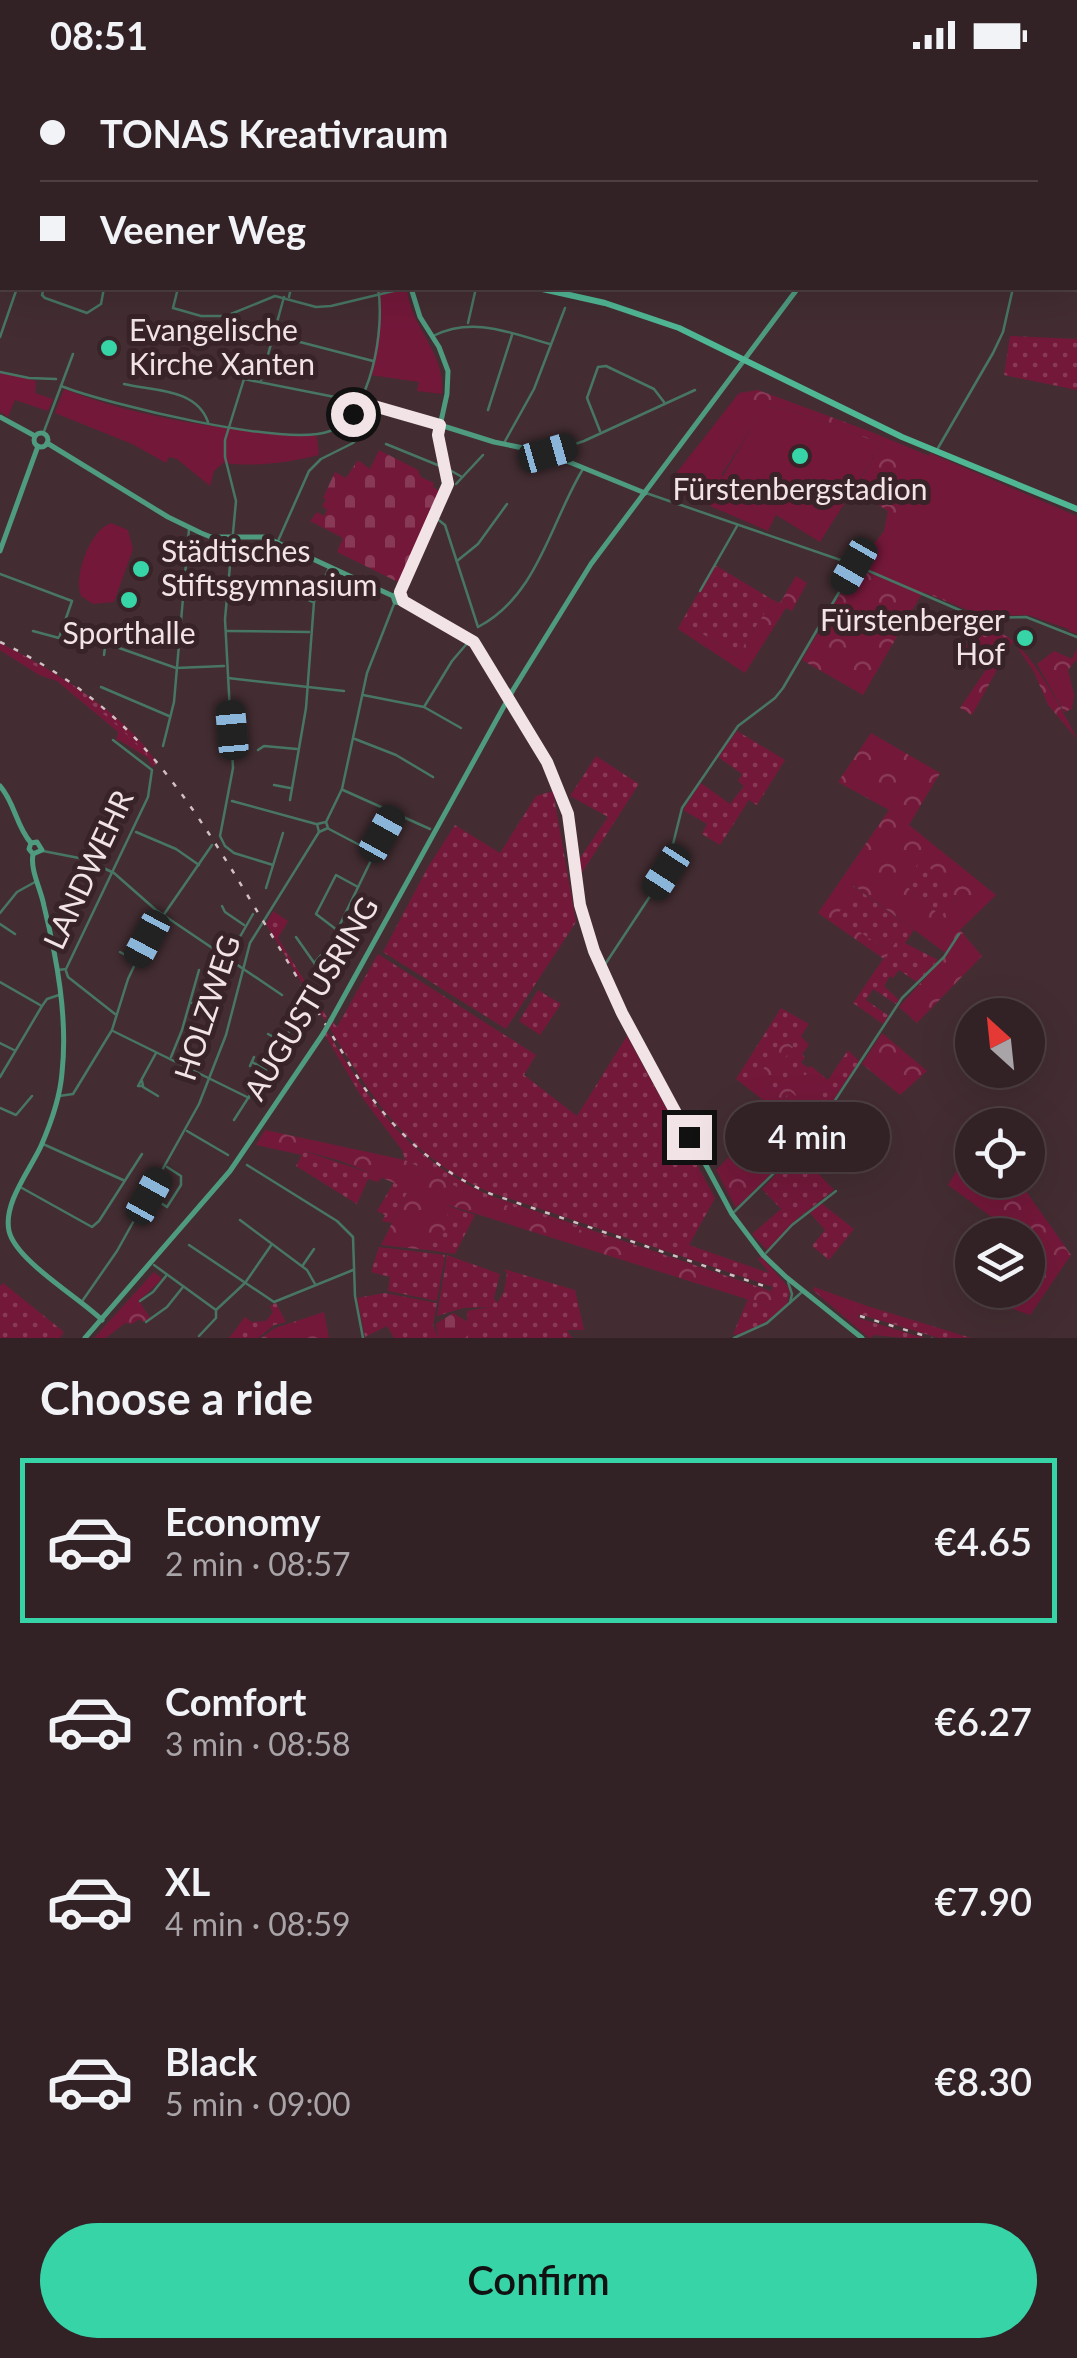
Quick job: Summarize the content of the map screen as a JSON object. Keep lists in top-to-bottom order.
{
  "streets": {
    "main road": ["AUGUSTUSRING"],
    "street": ["LANDWEHR", "HOLZWEG"]
  },
  "places": [
    "Evangelische Kirche Xanten",
    "Fürstenbergstadion",
    "Städtisches Stiftsgymnasium",
    "Sporthalle",
    "Fürstenberger Hof"
  ],
  "north": "top left",
  "page": {
    "status": "08:51",
    "banner": ["TONAS Kreativraum", "Veener Weg"],
    "bubble": "4 min",
    "heading": "Choose a ride",
    "list": [
      {
        "name": "Economy",
        "note": "2 min · 08:57",
        "value": "€4.65"
      },
      {
        "name": "Comfort",
        "note": "3 min · 08:58",
        "value": "€6.27"
      },
      {
        "name": "XL",
        "note": "4 min · 08:59",
        "value": "€7.90"
      },
      {
        "name": "Black",
        "note": "5 min · 09:00",
        "value": "€8.30"
      }
    ],
    "buttons": "Confirm"
  }
}
